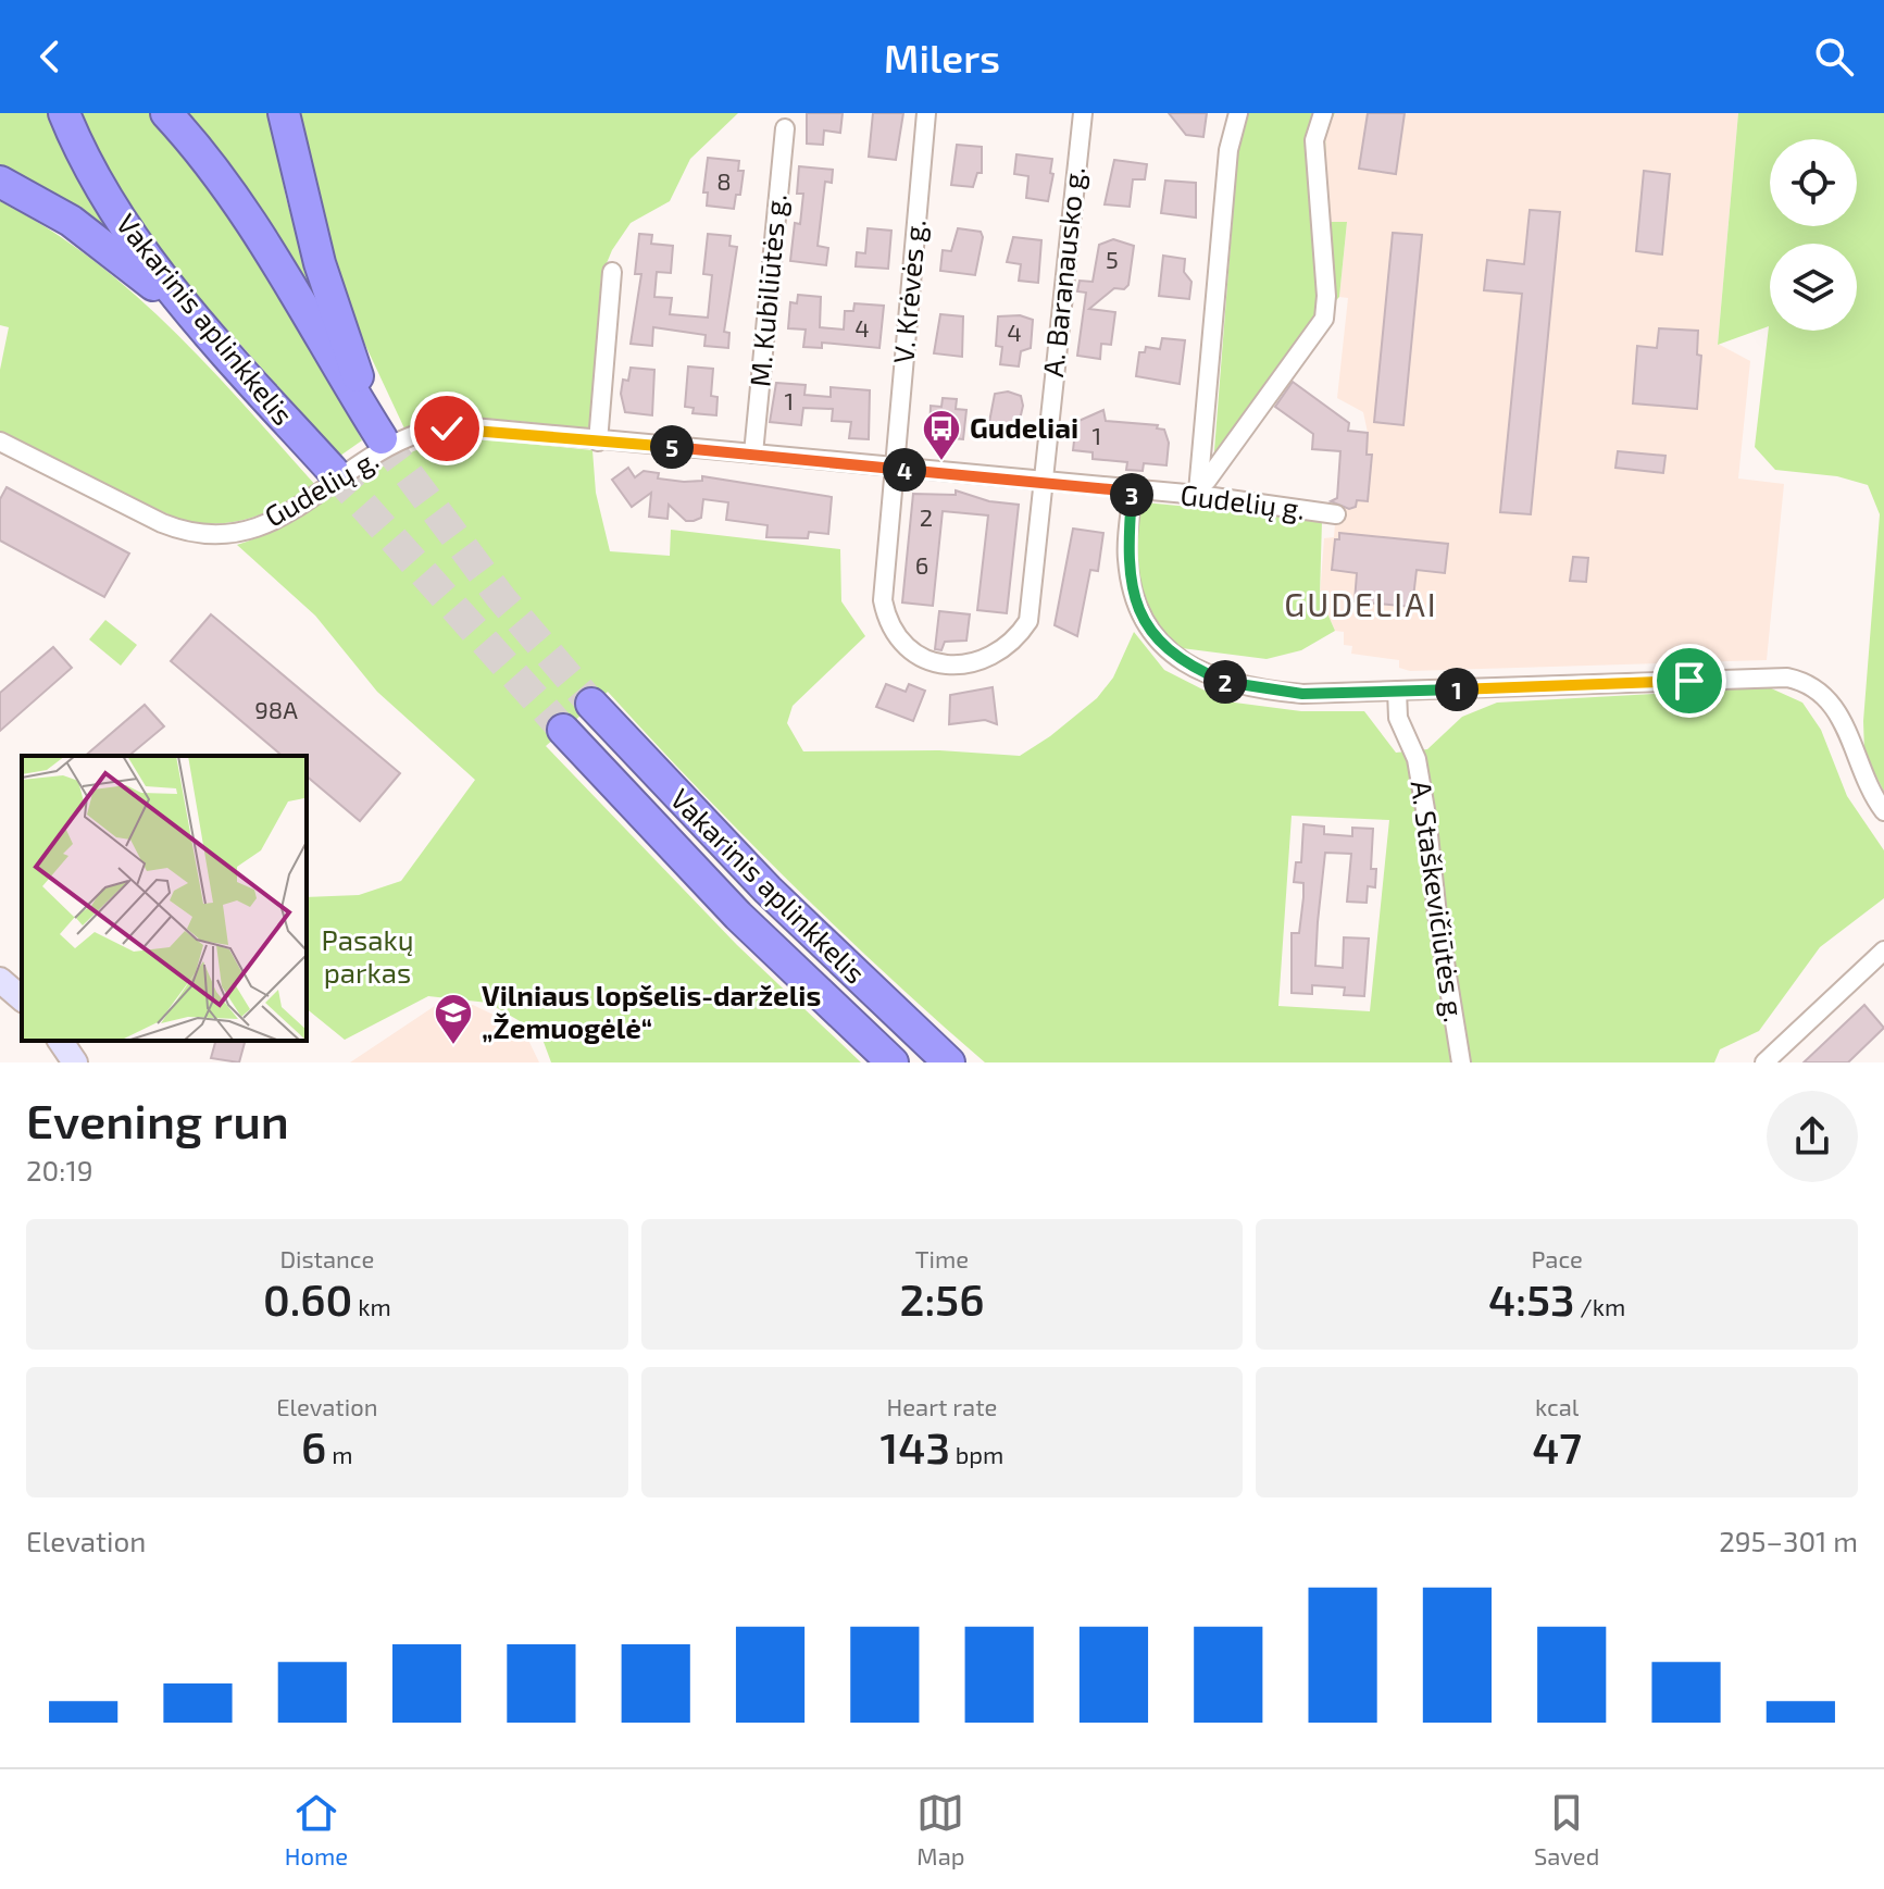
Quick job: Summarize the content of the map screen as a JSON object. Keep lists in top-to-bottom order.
{
  "streets": {
    "highway": ["Vakarinis aplinkkelis"],
    "street": [
      "A. Baranausko g.",
      "M. Kubiliūtės g.",
      "V. Krėvės g.",
      "Gudelių g.",
      "A. Staškevičiūtės g."
    ]
  },
  "crossings": [
    ["A. Baranausko g.", "V. Krėvės g."],
    ["A. Baranausko g.", "Gudelių g."],
    ["M. Kubiliūtės g.", "Gudelių g."],
    ["V. Krėvės g.", "Gudelių g."]
  ],
  "districts": ["GUDELIAI"],
  "parks": ["Pasakų parkas"],
  "places": {
    "bus stop": ["Gudeliai"],
    "school or university": ["Vilniaus lopšelis-darželis „Žemuogėlė“"]
  },
  "house_numbers": [
    "8",
    "5",
    "4",
    "4",
    "1",
    "1",
    "2",
    "6",
    "98A"
  ],
  "page": {
    "header": "Milers",
    "pins": [
      "5",
      "4",
      "3",
      "2",
      "1"
    ],
    "heading": ["Evening run", "20:19"],
    "stats": [
      ["Distance", "0.60 km"],
      ["Time", "2:56"],
      ["Pace", "4:53 /km"],
      ["Elevation", "6 m"],
      ["Heart rate", "143 bpm"],
      ["kcal", "47"]
    ],
    "chart": ["Elevation", "295–301 m"],
    "tabs": ["Home", "Map", "Saved"]
  }
}
